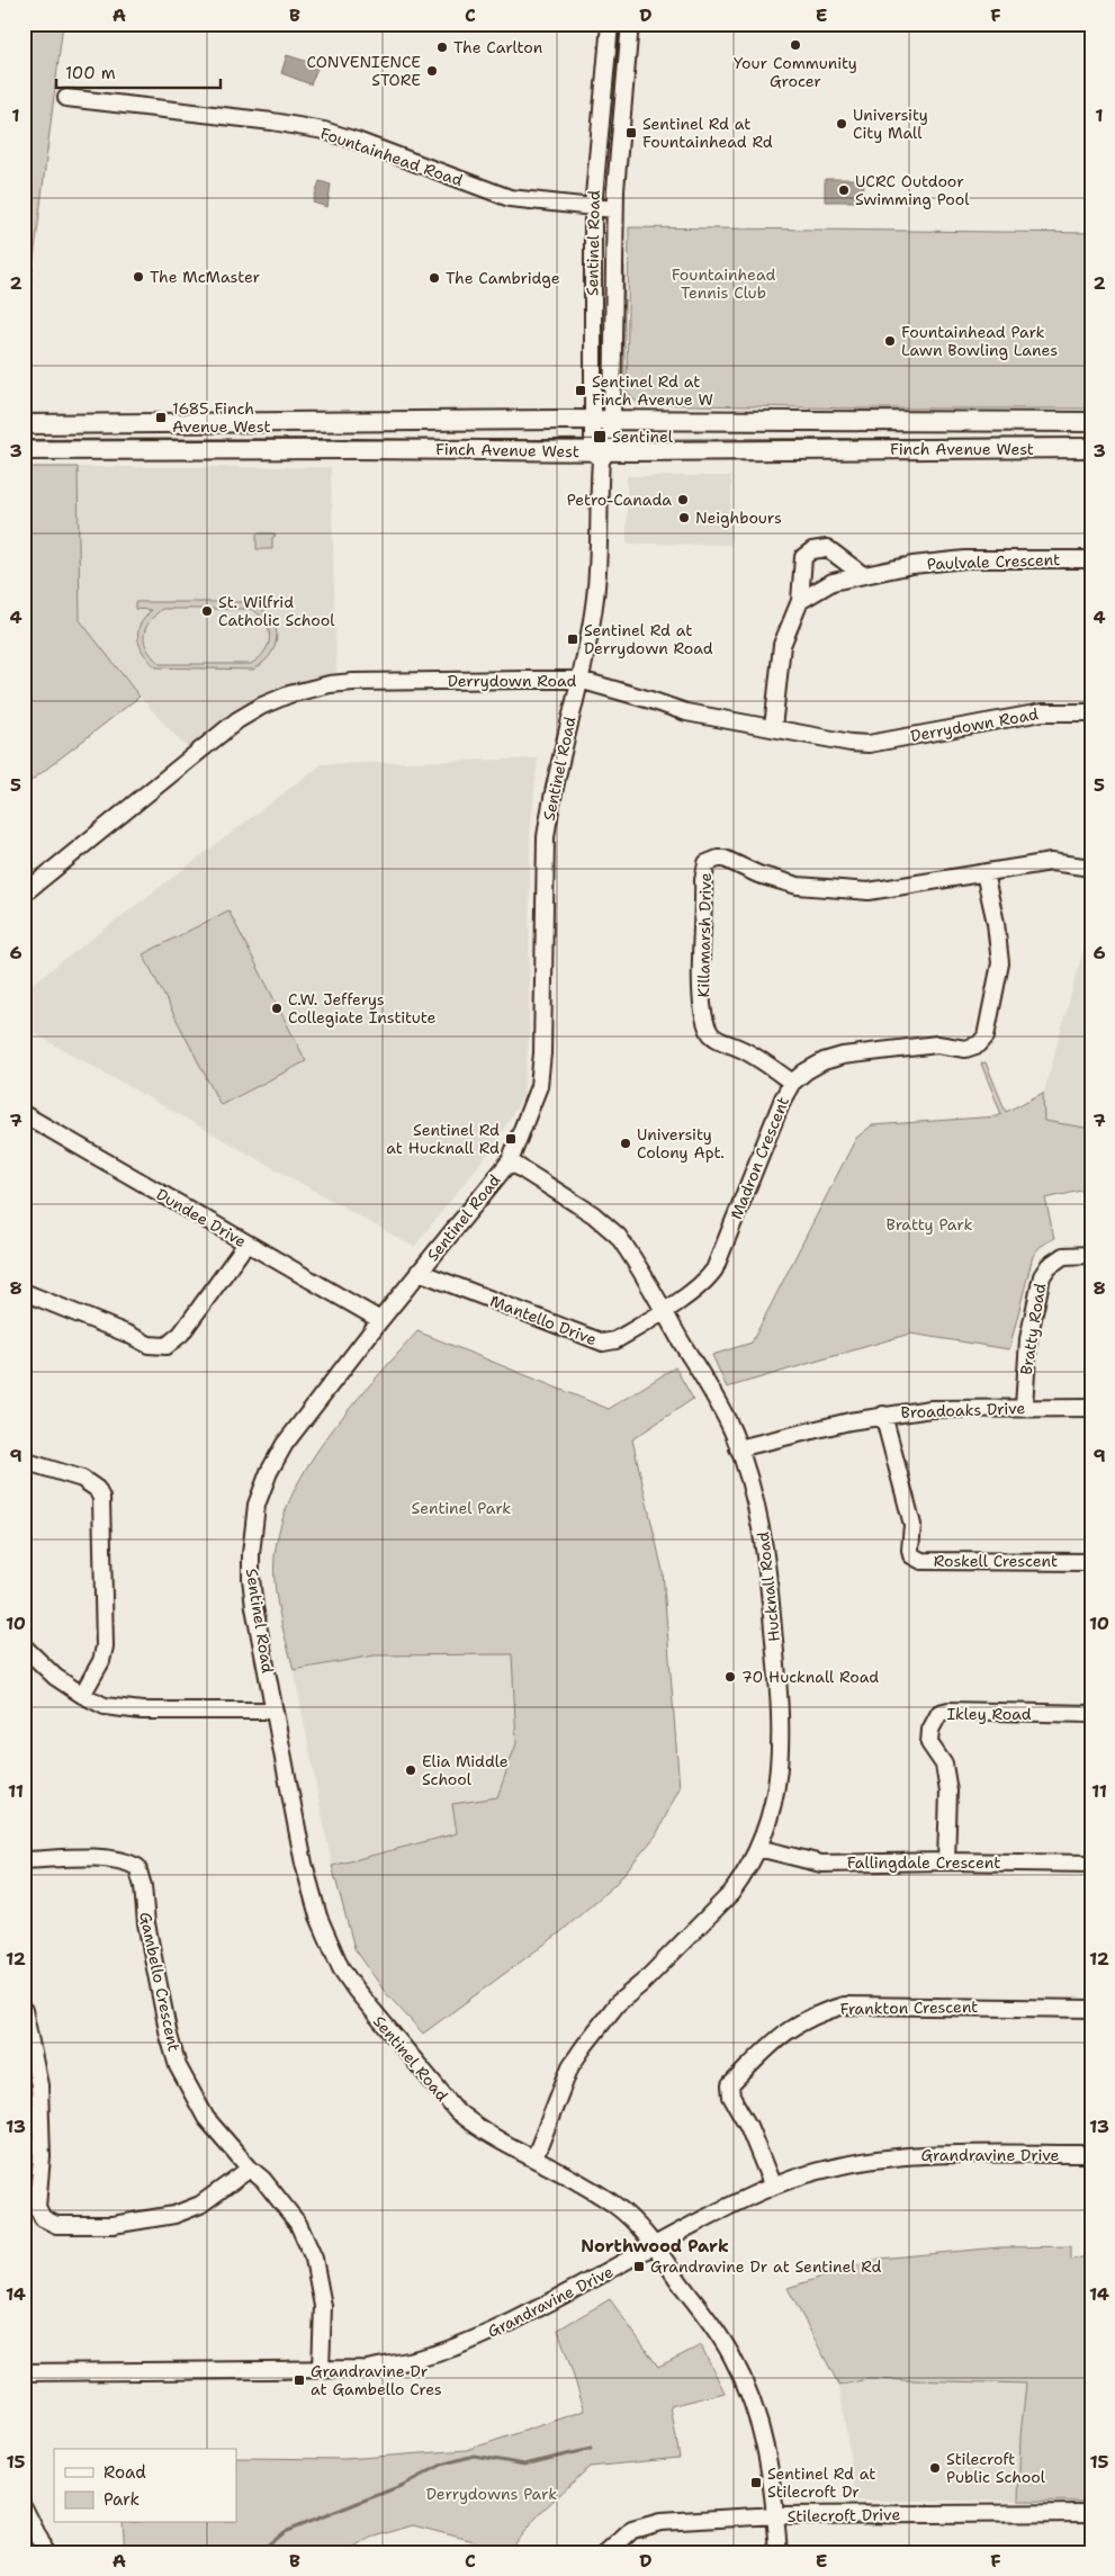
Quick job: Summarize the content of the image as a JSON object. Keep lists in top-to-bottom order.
{
  "streets": {
    "main road": ["Finch Avenue West"],
    "street": [
      "Fountainhead Road",
      "Sentinel Road",
      "Paulvale Crescent",
      "Derrydown Road",
      "Killamarsh Drive",
      "Madron Crescent",
      "Dundee Drive",
      "Mantello Drive",
      "Bratty Road",
      "Broadoaks Drive",
      "Roskell Crescent",
      "Hucknall Road",
      "Ikley Road",
      "Fallingdale Crescent",
      "Gambello Crescent",
      "Frankton Crescent",
      "Grandravine Drive",
      "Stilecroft Drive"
    ]
  },
  "crossings": [
    ["Fountainhead Road", "Sentinel Road"],
    ["Sentinel Road", "Finch Avenue West"],
    ["Sentinel Road", "Derrydown Road"],
    ["Sentinel Road", "Dundee Drive"],
    ["Sentinel Road", "Mantello Drive"],
    ["Sentinel Road", "Hucknall Road"],
    ["Sentinel Road", "Grandravine Drive"],
    ["Sentinel Road", "Stilecroft Drive"],
    ["Killamarsh Drive", "Madron Crescent"],
    ["Madron Crescent", "Mantello Drive"],
    ["Madron Crescent", "Hucknall Road"],
    ["Mantello Drive", "Hucknall Road"],
    ["Bratty Road", "Broadoaks Drive"],
    ["Broadoaks Drive", "Roskell Crescent"],
    ["Broadoaks Drive", "Hucknall Road"],
    ["Hucknall Road", "Fallingdale Crescent"],
    ["Ikley Road", "Fallingdale Crescent"],
    ["Gambello Crescent", "Grandravine Drive"],
    ["Frankton Crescent", "Grandravine Drive"]
  ],
  "districts": ["Northwood Park"],
  "parks": [
    "Fountainhead Tennis Club",
    "Bratty Park",
    "Sentinel Park",
    "Derrydowns Park"
  ],
  "places": {
    "other": [
      "Your Community Grocer",
      "The Carlton",
      "CONVENIENCE STORE",
      "University City Mall",
      "UCRC Outdoor Swimming Pool",
      "The McMaster",
      "The Cambridge",
      "Fountainhead Park Lawn Bowling Lanes",
      "Petro-Canada",
      "Neighbours",
      "St. Wilfrid Catholic School",
      "C.W. Jefferys Collegiate Institute",
      "University Colony Apt.",
      "70 Hucknall Road",
      "Elia Middle School",
      "Stilecroft Public School"
    ],
    "transit": [
      "Sentinel Rd at Fountainhead Rd",
      "Sentinel Rd at Finch Avenue W",
      "1685 Finch Avenue West",
      "Sentinel",
      "Sentinel Rd at Derrydown Road",
      "Sentinel Rd at Hucknall Rd",
      "Grandravine Dr at Sentinel Rd",
      "Grandravine Dr at Gambello Cres",
      "Sentinel Rd at Stilecroft Dr"
    ]
  },
  "legend": ["Road", "Park"],
  "scale_bar": "100 m",
  "grid": {
    "columns": [
      "A",
      "B",
      "C",
      "D",
      "E",
      "F"
    ],
    "rows": [
      "1",
      "2",
      "3",
      "4",
      "5",
      "6",
      "7",
      "8",
      "9",
      "10",
      "11",
      "12",
      "13",
      "14",
      "15"
    ]
  }
}
